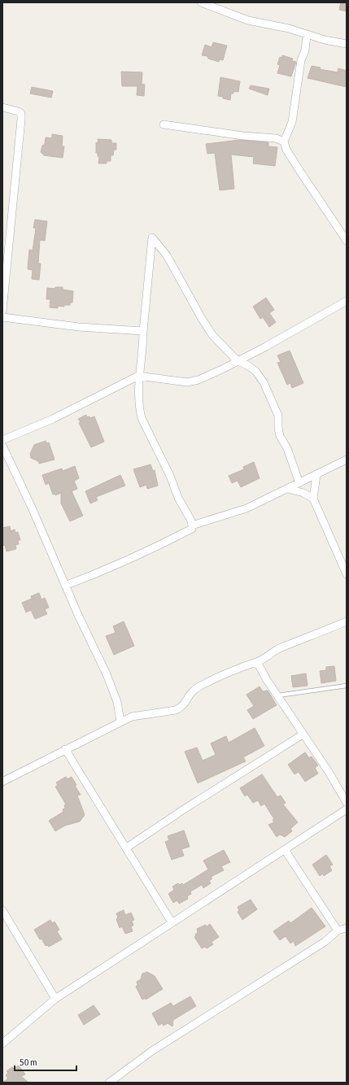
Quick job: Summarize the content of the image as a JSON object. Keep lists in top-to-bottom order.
{
  "scale_bar": "50 m"
}
